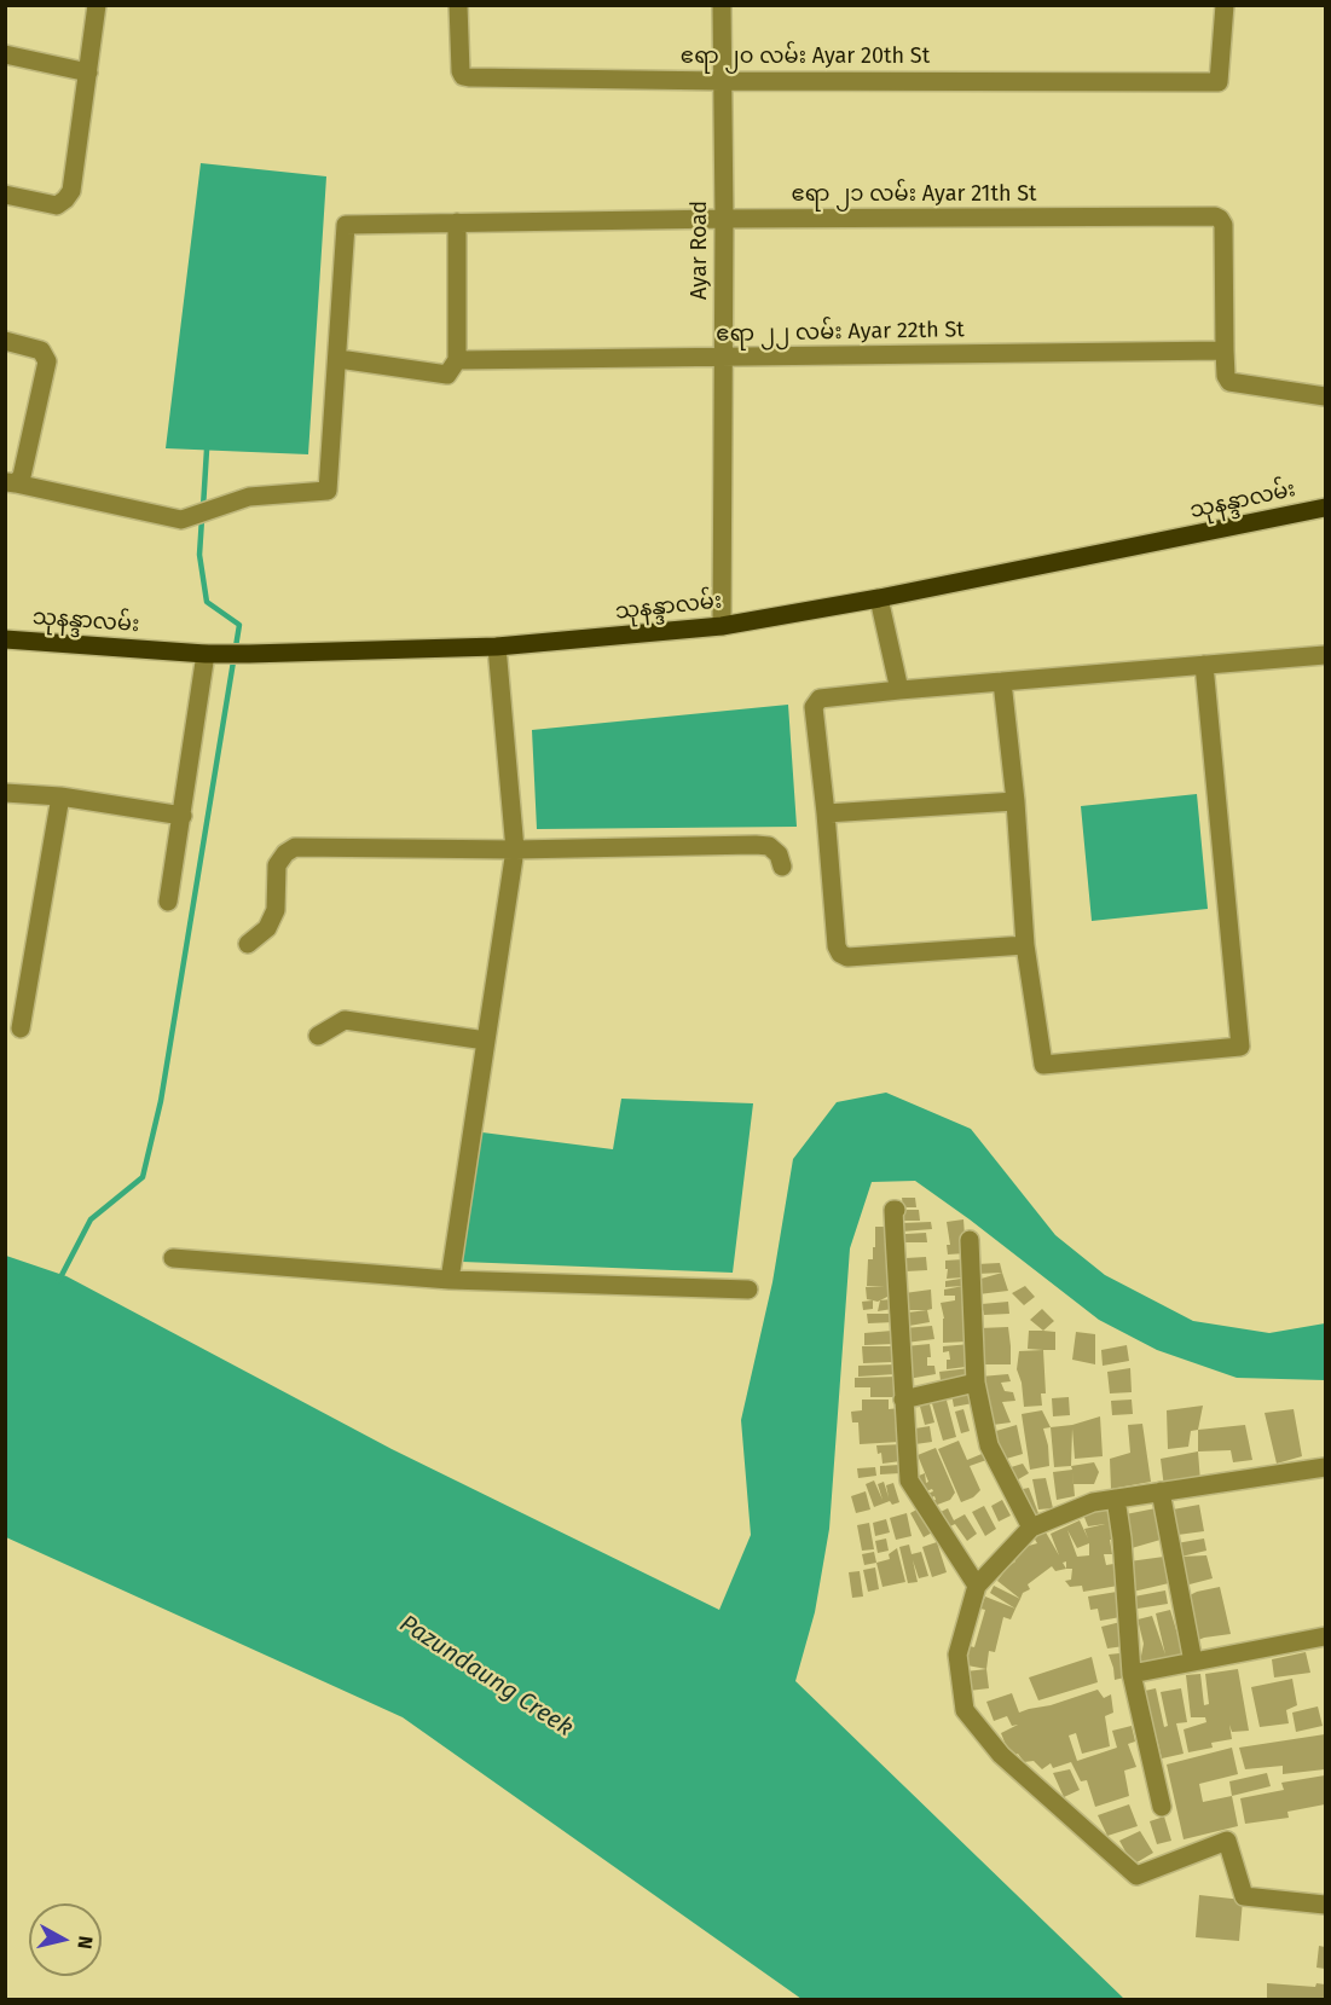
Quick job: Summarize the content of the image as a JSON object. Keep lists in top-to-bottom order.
{
  "streets": {
    "main road": ["သုနန္ဒာလမ်း"],
    "street": [
      "ဧရာ ၂၀ လမ်း Ayar 20th St",
      "ဧရာ ၂၁ လမ်း Ayar 21th St",
      "Ayar Road",
      "ဧရာ ၂၂ လမ်း Ayar 22th St"
    ]
  },
  "crossings": [
    ["ဧရာ ၂၀ လမ်း Ayar 20th St", "Ayar Road"],
    ["ဧရာ ၂၁ လမ်း Ayar 21th St", "Ayar Road"],
    ["ဧရာ ၂၁ လမ်း Ayar 21th St", "ဧရာ ၂၂ လမ်း Ayar 22th St"],
    ["Ayar Road", "ဧရာ ၂၂ လမ်း Ayar 22th St"],
    ["Ayar Road", "သုနန္ဒာလမ်း"]
  ],
  "water": ["Pazundaung Creek"],
  "north": "right"
}
